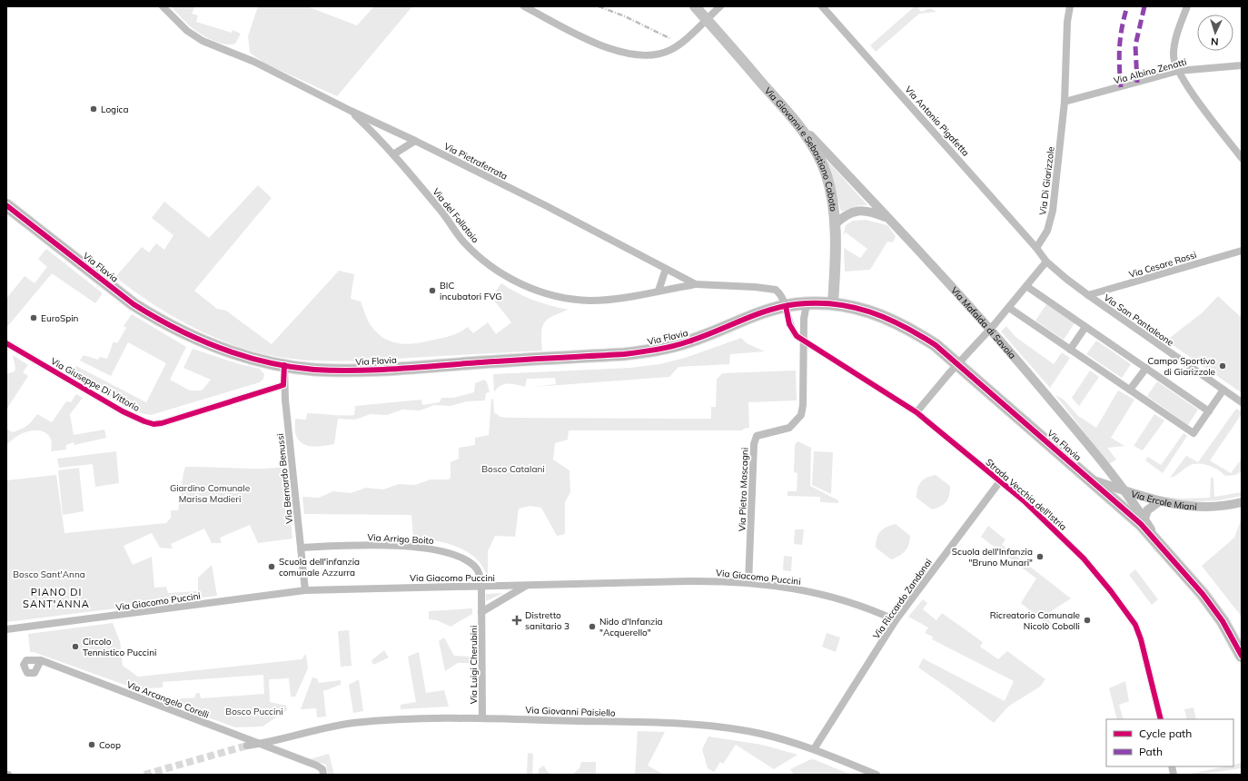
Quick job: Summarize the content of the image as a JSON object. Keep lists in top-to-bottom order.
{
  "streets": {
    "main road": ["Via Giovanni e Sebastiano Caboto", "Via Flavia"],
    "street": [
      "Via Albino Zenatti",
      "Via Antonio Pigafetta",
      "Via Pietraferrata",
      "Via Di Giarizzole",
      "Via del Follatoio",
      "Via Cesare Rossi",
      "Via San Pantaleone",
      "Via Mafalda di Savoia",
      "Via Giuseppe Di Vittorio",
      "Via Bernardo Benussi",
      "Via Pietro Mascagni",
      "Strada Vecchia dell'Istria",
      "Via Ercole Miani",
      "Via Arrigo Boito",
      "Via Giacomo Puccini",
      "Via Riccardo Zandonai",
      "Via Luigi Cherubini",
      "Via Arcangelo Corelli",
      "Via Giovanni Paisiello"
    ]
  },
  "crossings": [
    ["Via Albino Zenatti", "Via Di Giarizzole"],
    ["Via Antonio Pigafetta", "Via Di Giarizzole"],
    ["Via Giovanni e Sebastiano Caboto", "Via Flavia"],
    ["Via Giovanni e Sebastiano Caboto", "Via Mafalda di Savoia"],
    ["Via Pietraferrata", "Via del Follatoio"],
    ["Via Pietraferrata", "Via Flavia"],
    ["Via Pietraferrata", "Strada Vecchia dell'Istria"],
    ["Via Cesare Rossi", "Via San Pantaleone"],
    ["Via Flavia", "Via Mafalda di Savoia"],
    ["Via Flavia", "Via Bernardo Benussi"],
    ["Via Flavia", "Via Pietro Mascagni"],
    ["Via Flavia", "Strada Vecchia dell'Istria"],
    ["Via Flavia", "Via Ercole Miani"],
    ["Via Mafalda di Savoia", "Via Ercole Miani"],
    ["Via Giuseppe Di Vittorio", "Via Bernardo Benussi"],
    ["Via Bernardo Benussi", "Via Arrigo Boito"],
    ["Via Bernardo Benussi", "Via Giacomo Puccini"],
    ["Via Pietro Mascagni", "Strada Vecchia dell'Istria"],
    ["Via Pietro Mascagni", "Via Giacomo Puccini"],
    ["Strada Vecchia dell'Istria", "Via Riccardo Zandonai"],
    ["Via Arrigo Boito", "Via Giacomo Puccini"],
    ["Via Arrigo Boito", "Via Luigi Cherubini"],
    ["Via Giacomo Puccini", "Via Riccardo Zandonai"],
    ["Via Giacomo Puccini", "Via Luigi Cherubini"],
    ["Via Riccardo Zandonai", "Via Giovanni Paisiello"],
    ["Via Luigi Cherubini", "Via Giovanni Paisiello"],
    ["Via Arcangelo Corelli", "Via Giovanni Paisiello"]
  ],
  "districts": ["PIANO DI SANT'ANNA"],
  "parks": [
    "Bosco Catalani",
    "Giardino Comunale Marisa Madieri",
    "Bosco Sant'Anna",
    "Bosco Puccini"
  ],
  "places": {
    "other": [
      "Logica",
      "BIC incubatori FVG",
      "EuroSpin",
      "Campo Sportivo di Giarizzole",
      "Scuola dell'Infanzia \"Bruno Munari\"",
      "Scuola dell'infanzia comunale Azzurra",
      "Ricreatorio Comunale Nicolò Cobolli",
      "Nido d'Infanzia \"Acquerello\"",
      "Circolo Tennistico Puccini",
      "Coop"
    ],
    "health": ["Distretto sanitario 3"]
  },
  "legend": ["Cycle path", "Path"],
  "north": "bottom"
}
